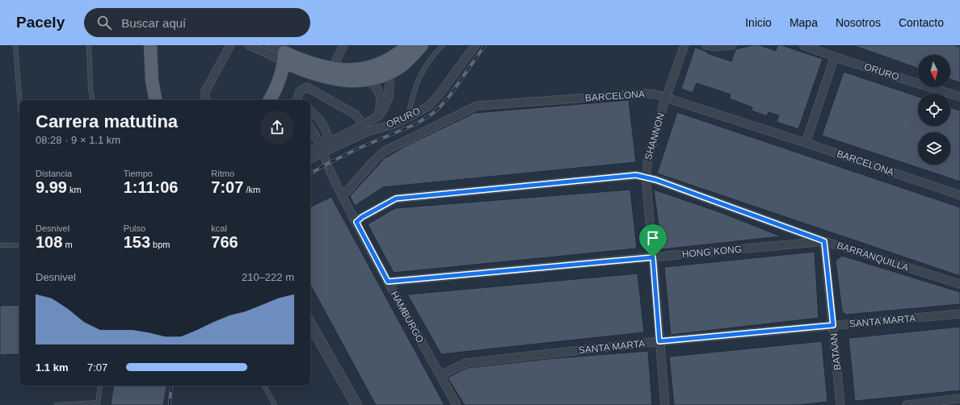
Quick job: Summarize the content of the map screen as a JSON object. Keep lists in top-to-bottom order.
{
  "streets": {
    "street": [
      "ORURO",
      "BARCELONA",
      "SHANNON",
      "HONG KONG",
      "BARRANQUILLA",
      "HAMBURGO",
      "SANTA MARTA",
      "BATAAN"
    ]
  },
  "crossings": [
    ["ORURO", "HAMBURGO"],
    ["BARCELONA", "SHANNON"],
    ["BARCELONA", "HAMBURGO"],
    ["SHANNON", "HONG KONG"],
    ["SHANNON", "BARRANQUILLA"],
    ["SHANNON", "SANTA MARTA"],
    ["HONG KONG", "BARRANQUILLA"],
    ["HONG KONG", "HAMBURGO"],
    ["HONG KONG", "BATAAN"],
    ["BARRANQUILLA", "HAMBURGO"],
    ["BARRANQUILLA", "BATAAN"],
    ["HAMBURGO", "SANTA MARTA"],
    ["SANTA MARTA", "BATAAN"]
  ],
  "north": "bottom",
  "page": {
    "header": "Pacely",
    "search": "Buscar aquí",
    "nav": [
      "Inicio",
      "Mapa",
      "Nosotros",
      "Contacto"
    ],
    "heading": ["Carrera matutina", "08:28 · 9 × 1.1 km"],
    "stats": [
      ["Distancia", "9.99 km"],
      ["Tiempo", "1:11:06"],
      ["Ritmo", "7:07 /km"],
      ["Desnivel", "108 m"],
      ["Pulso", "153 bpm"],
      ["kcal", "766"]
    ],
    "chart": ["Desnivel", "210–222 m"],
    "list": [
      {
        "name": "1.1 km",
        "note": "7:07"
      }
    ]
  }
}
